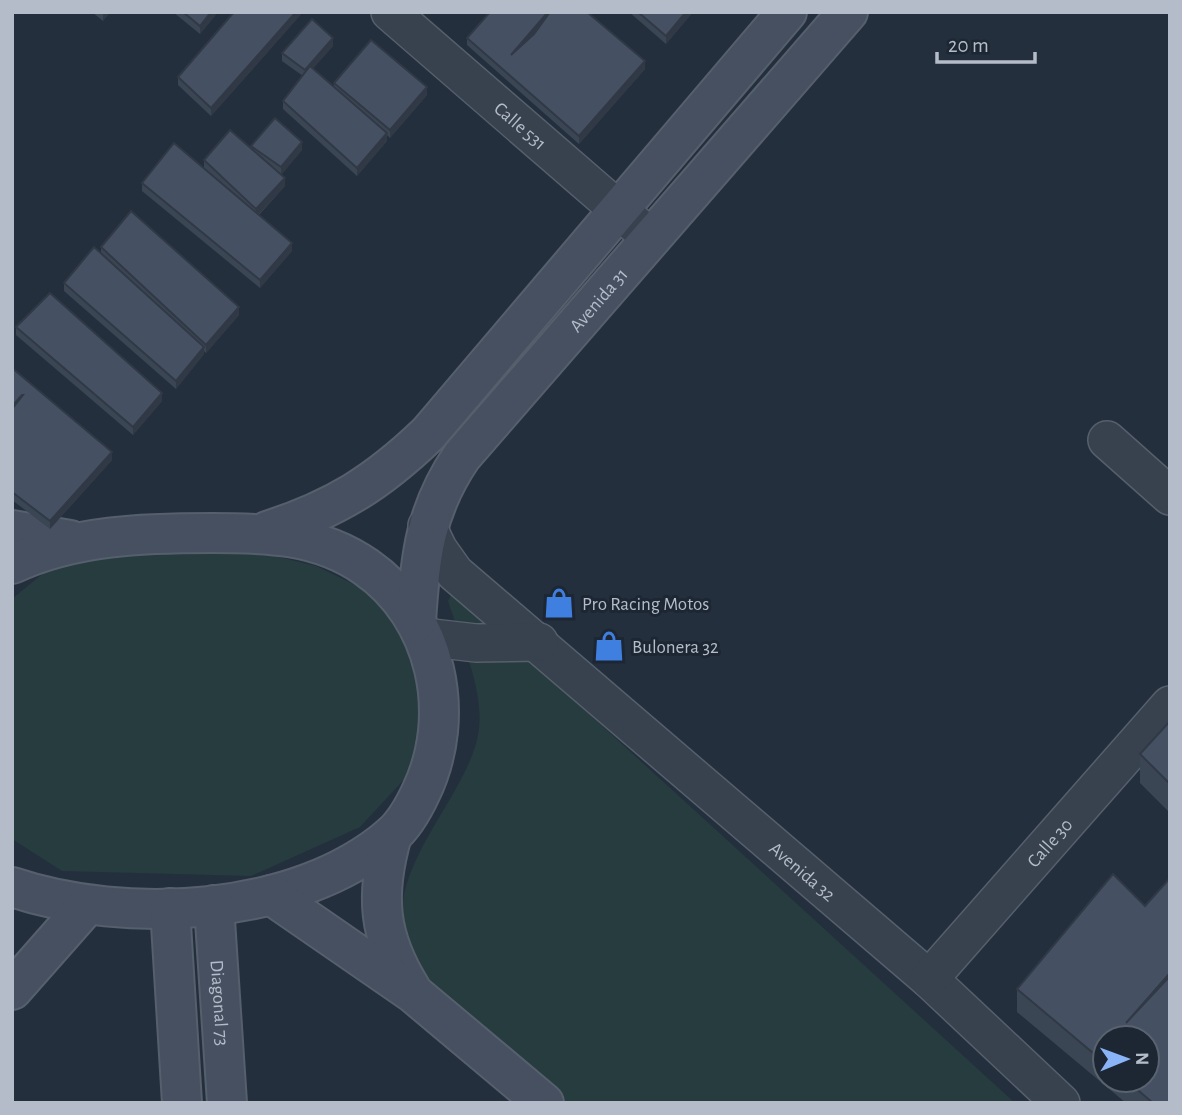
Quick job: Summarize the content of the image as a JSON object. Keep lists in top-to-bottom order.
{
  "streets": {
    "main road": ["Avenida 31", "Diagonal 73"],
    "street": ["Calle 531", "Calle 30", "Avenida 32"]
  },
  "crossings": [
    ["Calle 531", "Avenida 31"],
    ["Avenida 31", "Avenida 32"],
    ["Calle 30", "Avenida 32"]
  ],
  "places": {
    "shop": ["Pro Racing Motos", "Bulonera 32"]
  },
  "scale_bar": "20 m",
  "north": "right"
}
